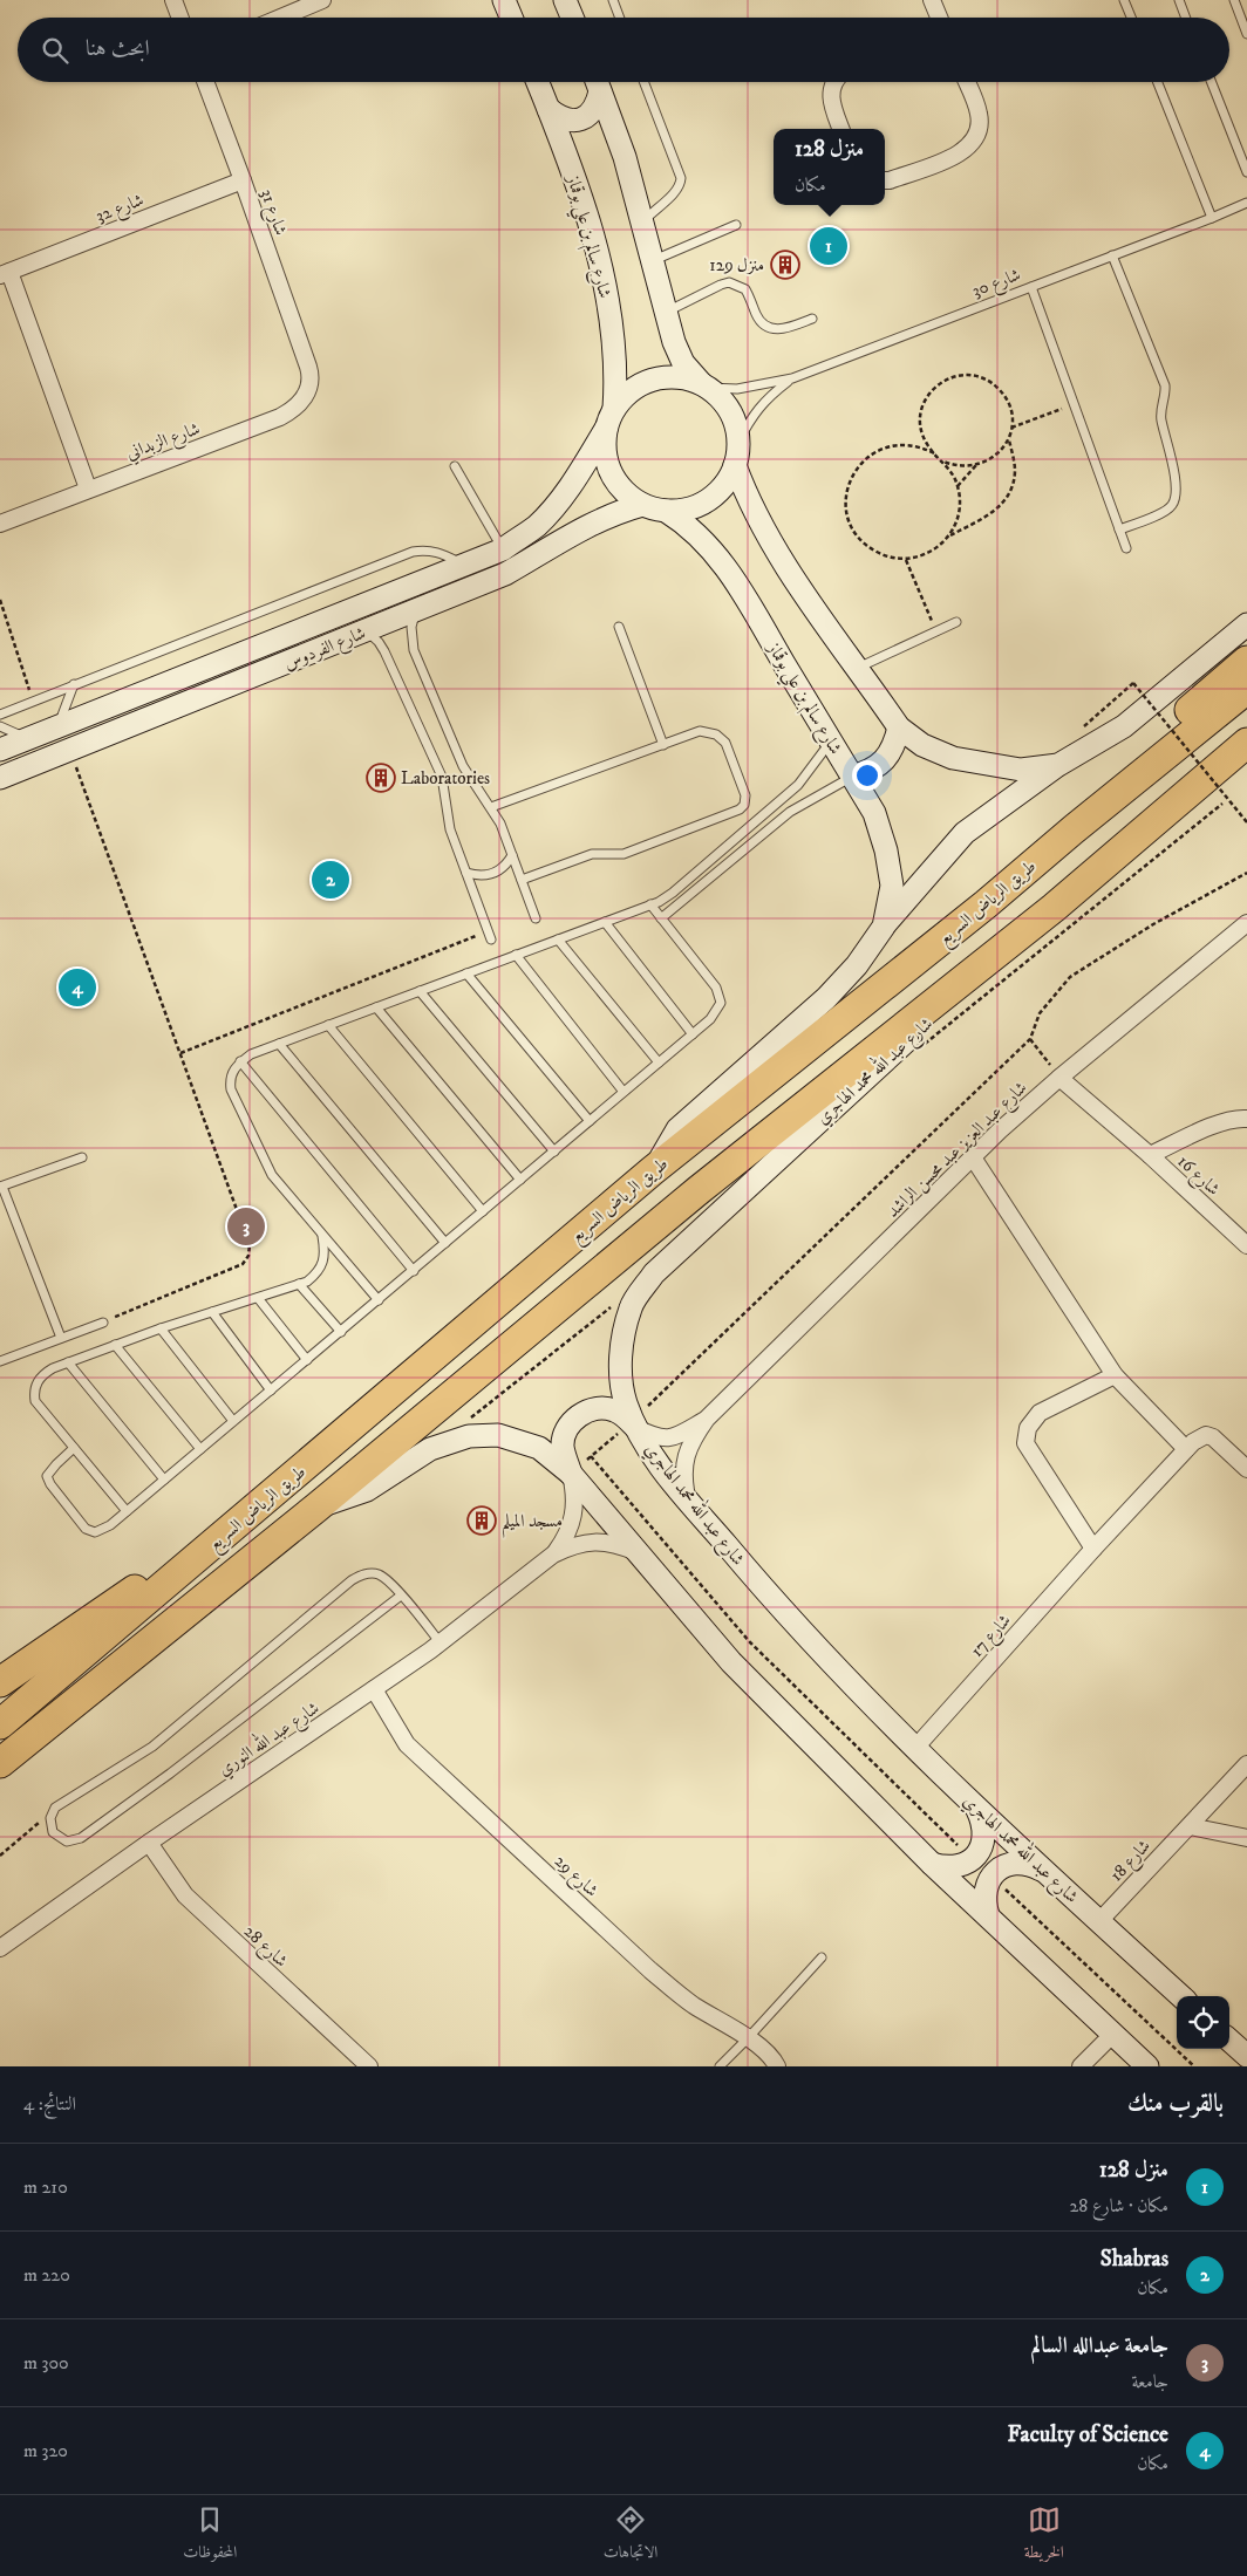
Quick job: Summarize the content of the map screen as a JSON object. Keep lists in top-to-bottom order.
{
  "streets": {
    "highway": ["طريق الرياض السريع"],
    "main road": ["شارع سالم بن علي بوقماز", "شارع الفردوس", "شارع عبد الله محمد الهاجري"],
    "street": [
      "شارع 32",
      "شارع 31",
      "شارع الزبداني",
      "شارع عبد العزيز عبد محسن الراشد",
      "شارع 16",
      "شارع 17",
      "شارع عبد الله النوري",
      "شارع 18",
      "شارع 29",
      "شارع 28"
    ],
    "lane": ["شارع 30"]
  },
  "crossings": [
    ["شارع 32", "شارع 31"],
    ["شارع 32", "شارع الزبداني"],
    ["شارع 31", "شارع الزبداني"],
    ["شارع سالم بن علي بوقماز", "شارع 30"],
    ["شارع سالم بن علي بوقماز", "شارع الفردوس"],
    ["شارع سالم بن علي بوقماز", "طريق الرياض السريع"],
    ["شارع 30", "شارع الفردوس"],
    ["شارع عبد الله محمد الهاجري", "شارع عبد العزيز عبد محسن الراشد"],
    ["شارع عبد الله محمد الهاجري", "شارع 17"],
    ["شارع عبد الله محمد الهاجري", "شارع 18"],
    ["شارع عبد العزيز عبد محسن الراشد", "شارع 16"],
    ["شارع عبد الله النوري", "شارع 29"],
    ["شارع عبد الله النوري", "شارع 28"]
  ],
  "places": {
    "building": ["منزل 129", "Laboratories", "مسجد الميلم"]
  },
  "page": {
    "search": "ابحث هنا",
    "popup": ["منزل 128", "مكان"],
    "pins": [
      "1",
      "2",
      "4",
      "3"
    ],
    "heading": ["بالقرب منك", "النتائج: 4"],
    "list": [
      {
        "mark": "1",
        "name": "منزل 128",
        "note": "مكان · شارع 28",
        "value": "210 m"
      },
      {
        "mark": "2",
        "name": "Shabras",
        "note": "مكان",
        "value": "220 m"
      },
      {
        "mark": "3",
        "name": "جامعة عبدالله السالم",
        "note": "جامعة",
        "value": "300 m"
      },
      {
        "mark": "4",
        "name": "Faculty of Science",
        "note": "مكان",
        "value": "320 m"
      }
    ],
    "nav": ["الخريطة", "الاتجاهات", "المحفوظات"]
  }
}
